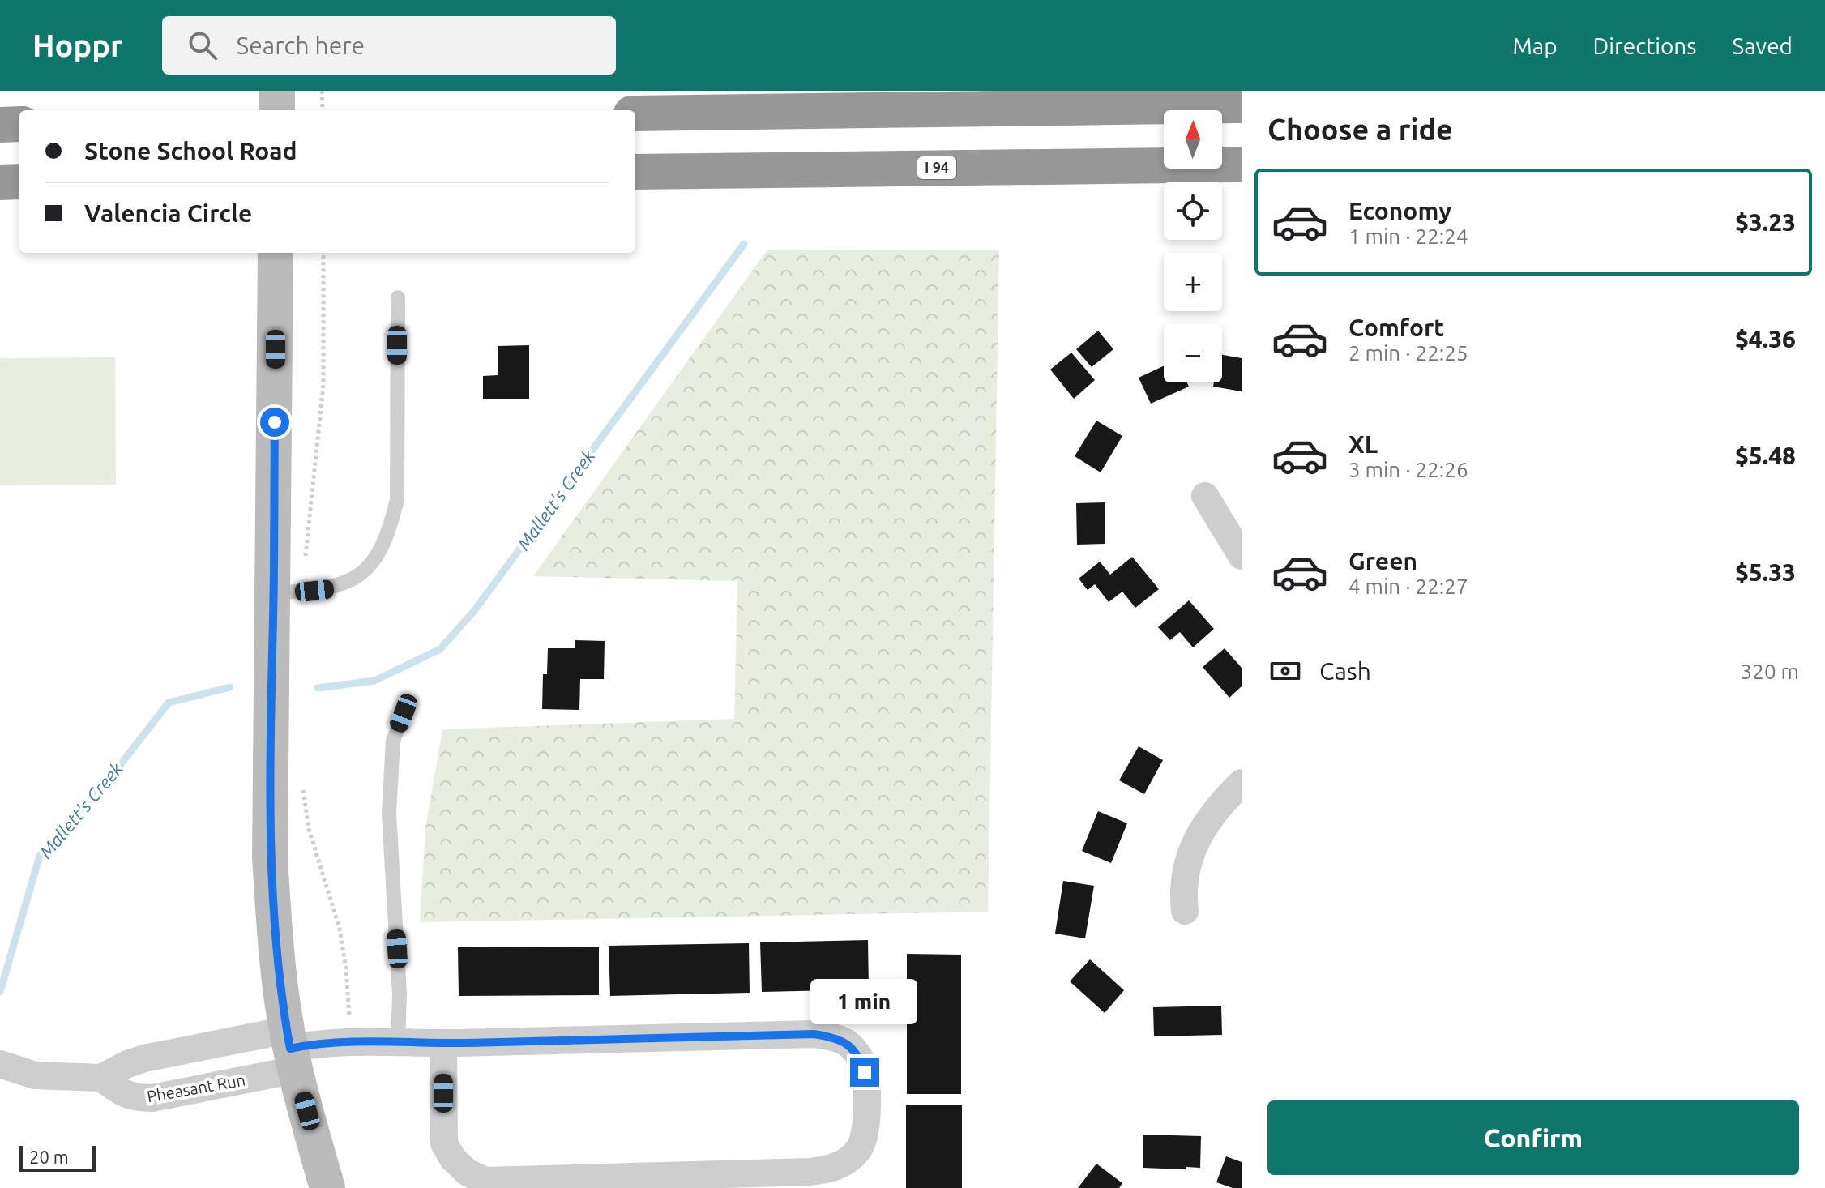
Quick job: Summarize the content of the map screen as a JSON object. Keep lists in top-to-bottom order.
{
  "streets": {
    "highway": ["I 94"],
    "street": ["Pheasant Run"]
  },
  "water": ["Mallett's Creek"],
  "scale_bar": "20 m",
  "north": "top",
  "page": {
    "header": "Hoppr",
    "search": "Search here",
    "nav": ["Map", "Directions", "Saved"],
    "heading": "Choose a ride",
    "map_buttons": ["+", "−"],
    "banner": ["Stone School Road", "Valencia Circle"],
    "list": [
      {
        "name": "Economy",
        "note": "1 min · 22:24",
        "value": "$3.23"
      },
      {
        "name": "Comfort",
        "note": "2 min · 22:25",
        "value": "$4.36"
      },
      {
        "name": "XL",
        "note": "3 min · 22:26",
        "value": "$5.48"
      },
      {
        "name": "Green",
        "note": "4 min · 22:27",
        "value": "$5.33"
      }
    ],
    "pay": ["Cash", "320 m"],
    "bubble": "1 min",
    "buttons": "Confirm",
    "scale": "20 m"
  }
}
